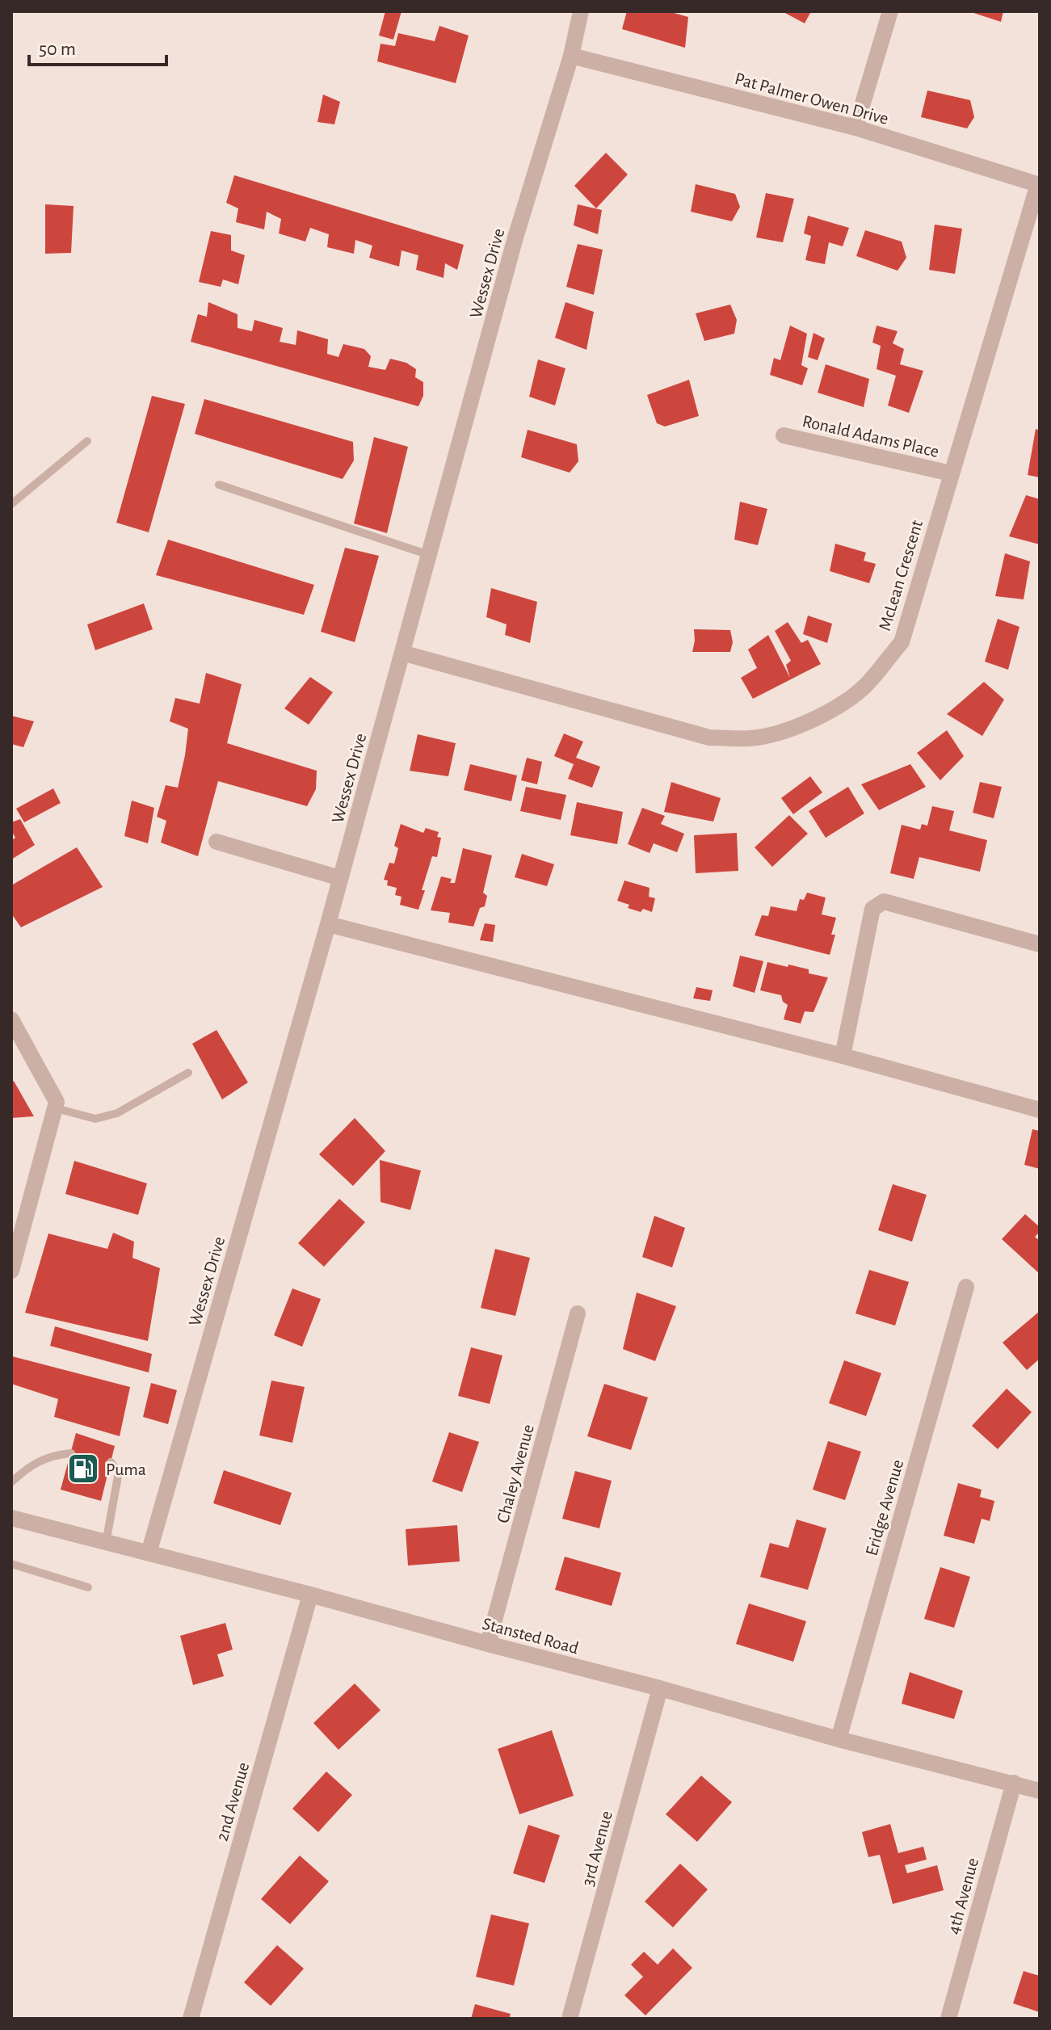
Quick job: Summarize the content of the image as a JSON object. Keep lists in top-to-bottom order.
{
  "streets": {
    "street": [
      "Pat Palmer Owen Drive",
      "Wessex Drive",
      "Ronald Adams Place",
      "McLean Crescent",
      "Chaley Avenue",
      "Eridge Avenue",
      "Stansted Road",
      "2nd Avenue",
      "3rd Avenue",
      "4th Avenue"
    ]
  },
  "crossings": [
    ["Pat Palmer Owen Drive", "Wessex Drive"],
    ["Pat Palmer Owen Drive", "McLean Crescent"],
    ["Wessex Drive", "McLean Crescent"],
    ["Wessex Drive", "Stansted Road"],
    ["Ronald Adams Place", "McLean Crescent"],
    ["Chaley Avenue", "Stansted Road"],
    ["Eridge Avenue", "Stansted Road"],
    ["Stansted Road", "2nd Avenue"],
    ["Stansted Road", "3rd Avenue"],
    ["Stansted Road", "4th Avenue"]
  ],
  "places": {
    "fuel station": ["Puma"]
  },
  "scale_bar": "50 m"
}
